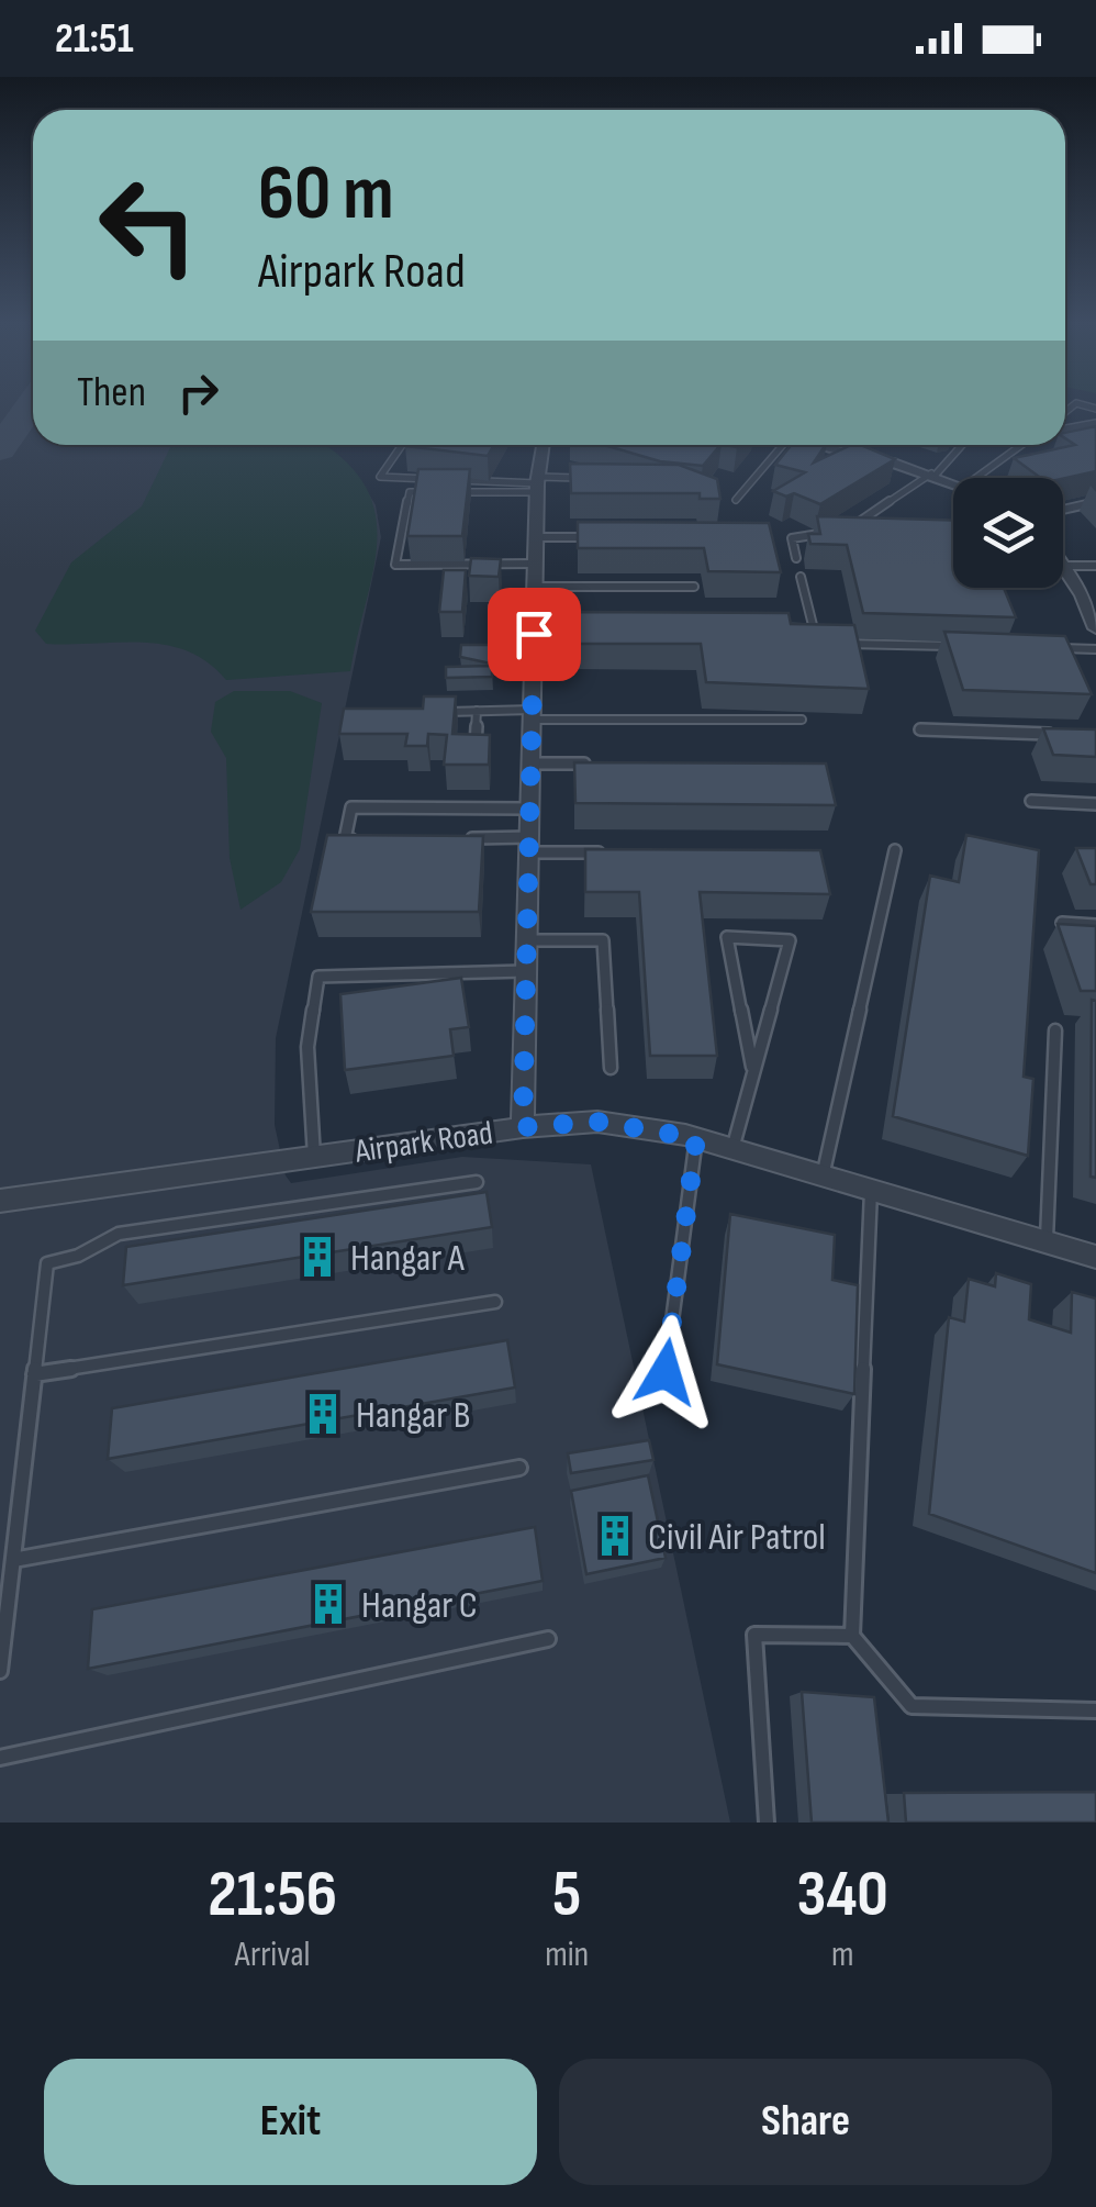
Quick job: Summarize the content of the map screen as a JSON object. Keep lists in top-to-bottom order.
{
  "streets": {
    "street": ["Airpark Road"]
  },
  "places": {
    "building": [
      "Hangar A",
      "Hangar B",
      "Civil Air Patrol",
      "Hangar C"
    ]
  },
  "page": {
    "status": "21:51",
    "turn": ["60 m", "Airpark Road"],
    "then": "Then",
    "eta": [
      "21:56",
      "Arrival",
      "5",
      "min",
      "340",
      "m"
    ],
    "buttons": ["Exit", "Share"]
  }
}
